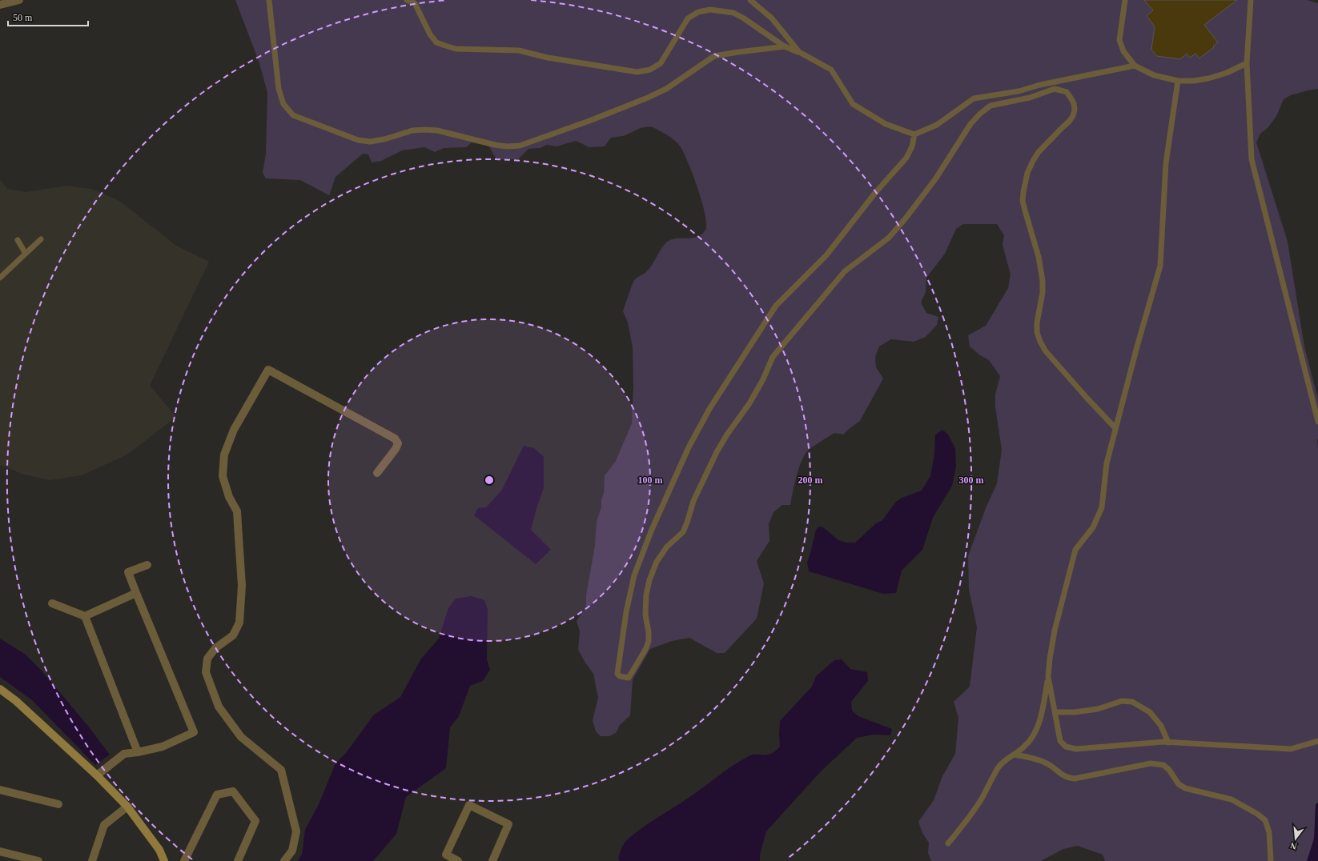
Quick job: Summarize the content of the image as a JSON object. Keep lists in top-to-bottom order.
{
  "scale_bar": "50 m",
  "north": "bottom",
  "rings": ["100 m", "200 m", "300 m"]
}
